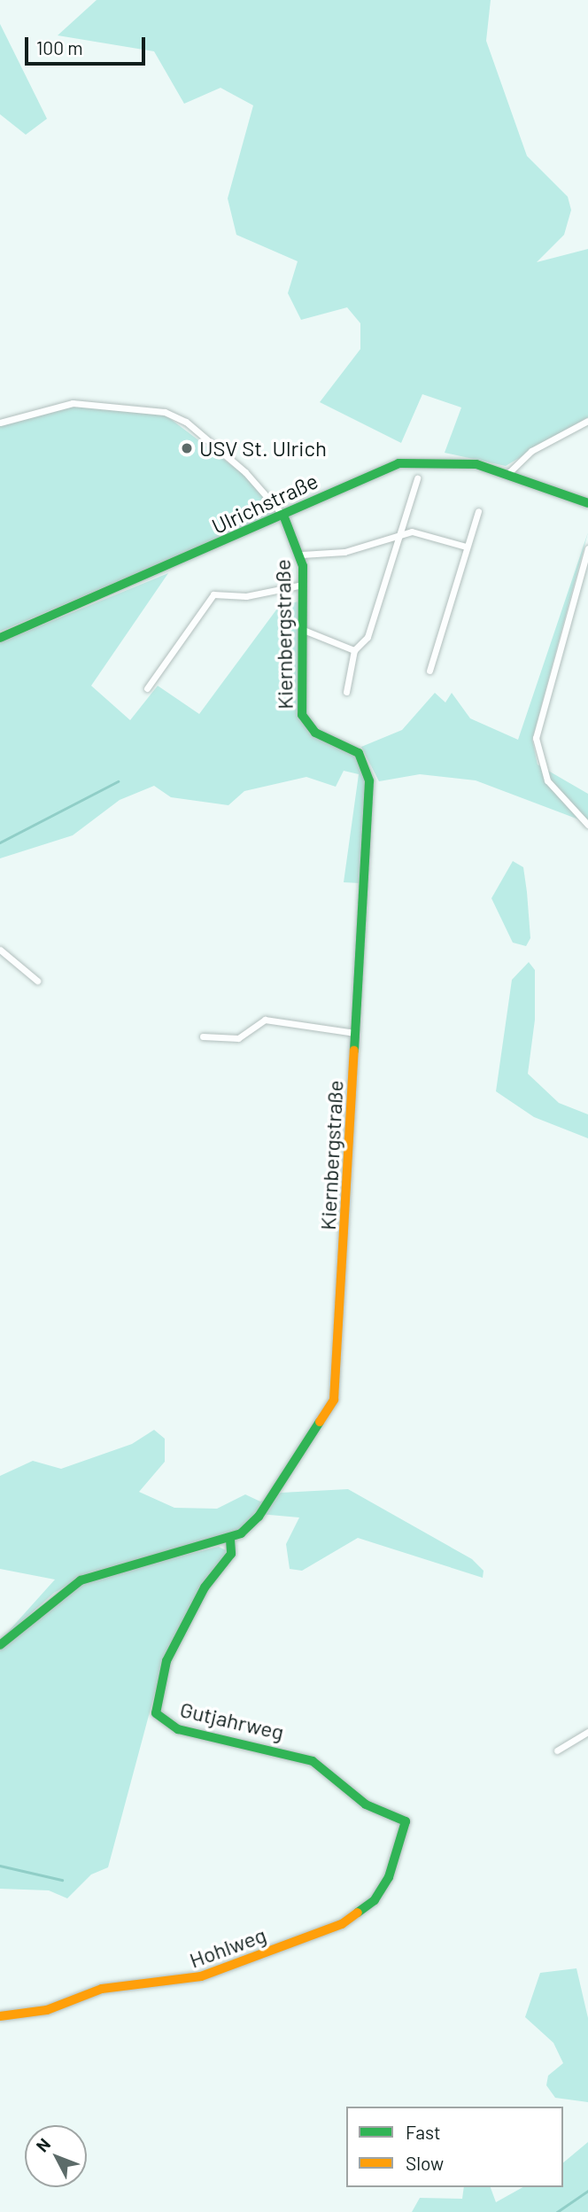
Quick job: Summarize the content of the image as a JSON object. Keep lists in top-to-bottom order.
{
  "streets": {
    "street": [
      "Ulrichstraße",
      "Kiernbergstraße",
      "Gutjahrweg",
      "Hohlweg"
    ]
  },
  "crossings": [
    ["Ulrichstraße", "Kiernbergstraße"],
    ["Kiernbergstraße", "Gutjahrweg"],
    ["Gutjahrweg", "Hohlweg"]
  ],
  "places": ["USV St. Ulrich"],
  "legend": ["Fast", "Slow"],
  "scale_bar": "100 m",
  "north": "top left"
}
